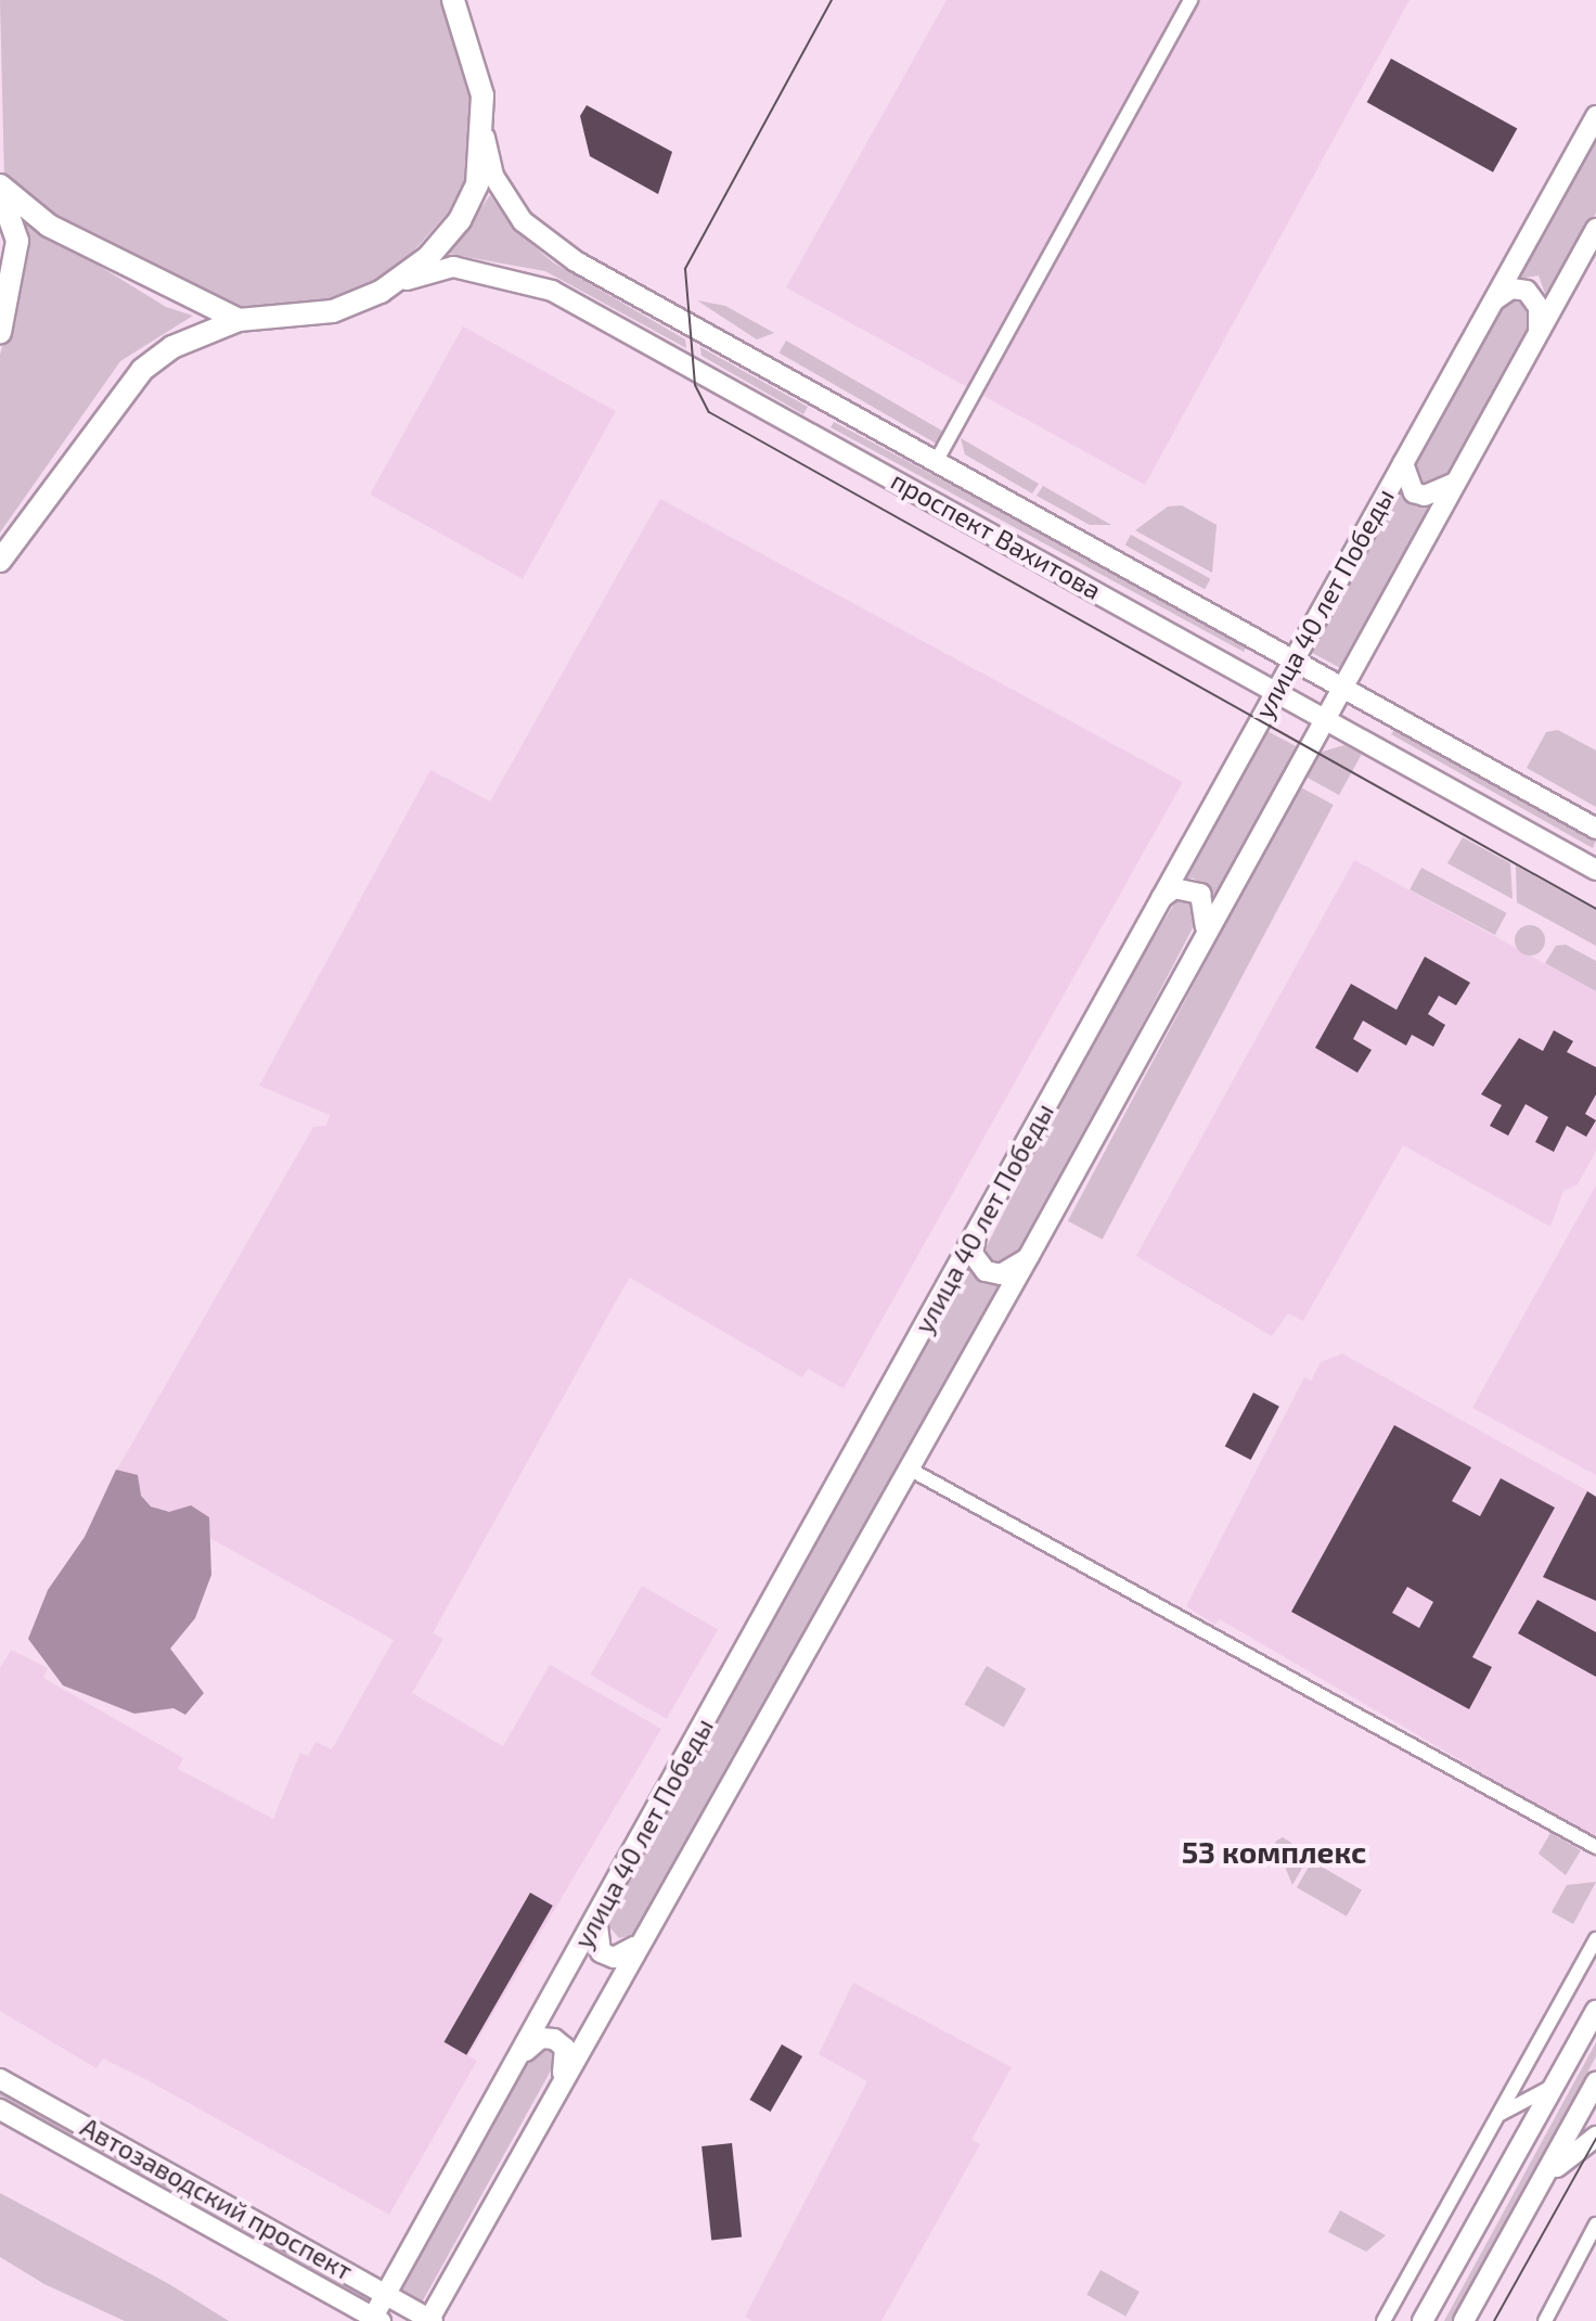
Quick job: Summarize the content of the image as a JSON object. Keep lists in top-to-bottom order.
{
  "streets": {
    "street": ["проспект Вахитова", "улица 40 лет Победы", "Автозаводский проспект"]
  },
  "crossings": [
    ["проспект Вахитова", "улица 40 лет Победы"],
    ["улица 40 лет Победы", "Автозаводский проспект"]
  ],
  "districts": ["53 комплекс"]
}
